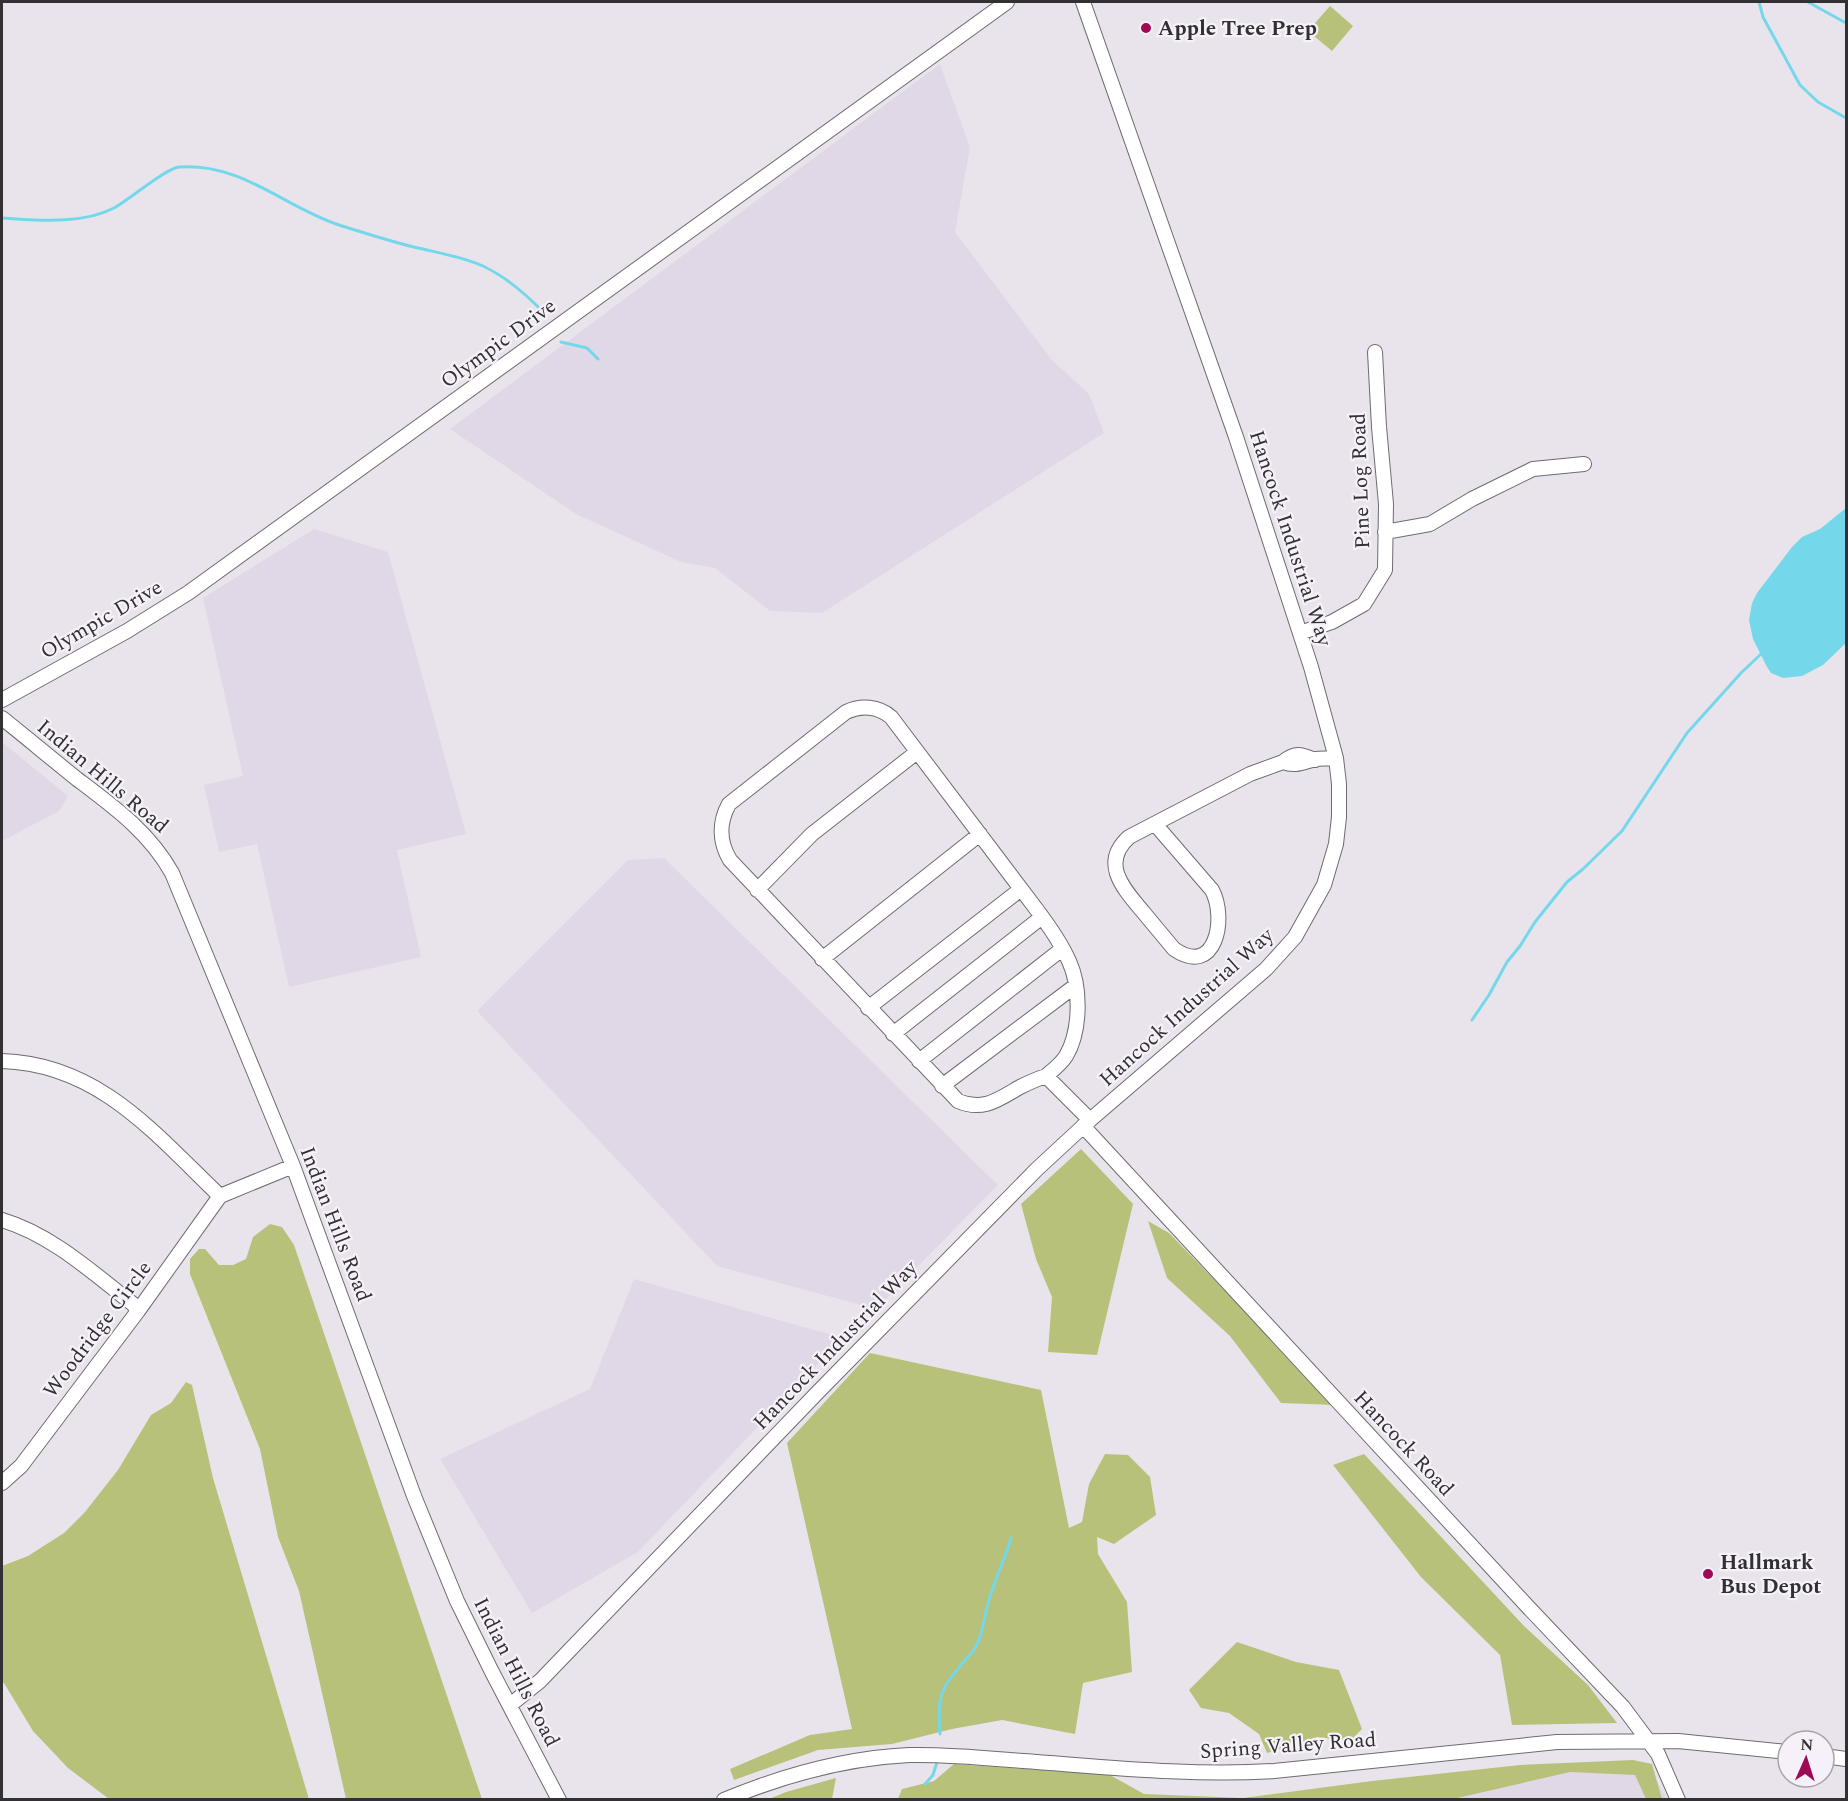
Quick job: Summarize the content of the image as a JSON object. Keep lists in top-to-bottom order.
{
  "streets": {
    "street": [
      "Olympic Drive",
      "Pine Log Road",
      "Hancock Industrial Way",
      "Indian Hills Road",
      "Woodridge Circle",
      "Hancock Road",
      "Spring Valley Road"
    ]
  },
  "crossings": [
    ["Pine Log Road", "Hancock Industrial Way"],
    ["Hancock Industrial Way", "Indian Hills Road"],
    ["Hancock Industrial Way", "Hancock Road"],
    ["Hancock Road", "Spring Valley Road"]
  ],
  "places": ["Apple Tree Prep", "Hallmark Bus Depot"],
  "north": "top"
}
